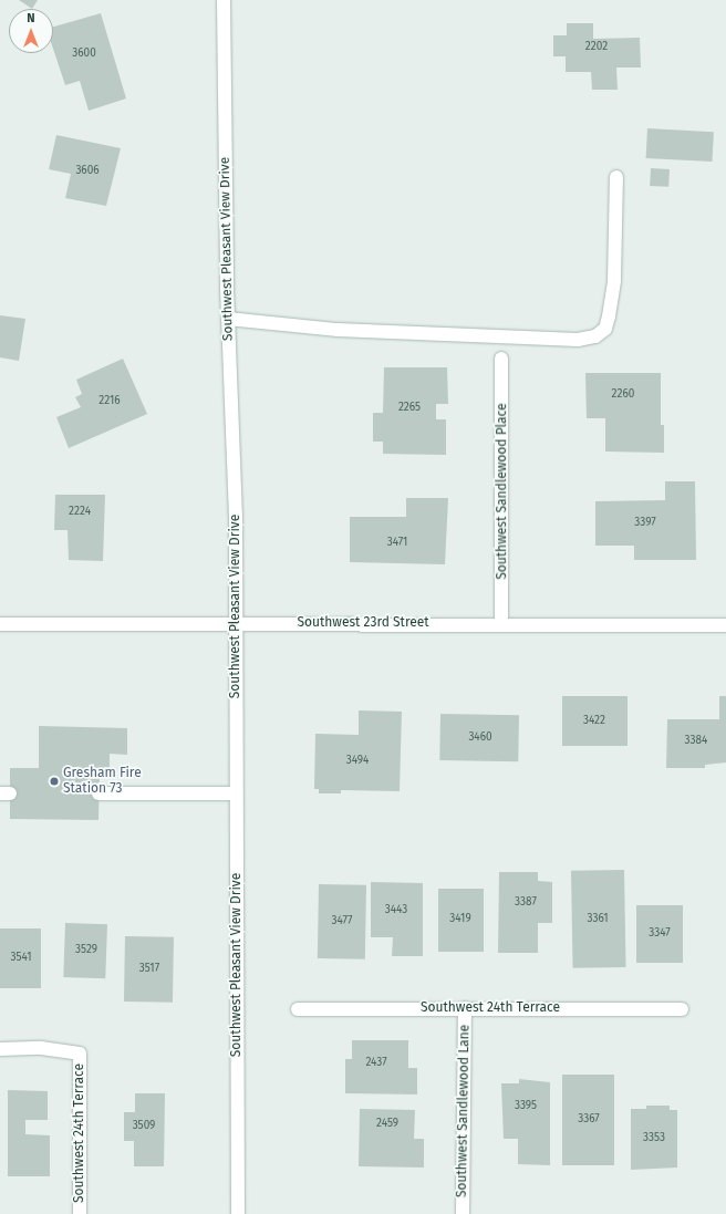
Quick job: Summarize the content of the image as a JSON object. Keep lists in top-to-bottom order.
{
  "streets": {
    "street": [
      "Southwest Pleasant View Drive",
      "Southwest Sandlewood Place",
      "Southwest 23rd Street",
      "Southwest 24th Terrace",
      "Southwest Sandlewood Lane"
    ]
  },
  "crossings": [
    ["Southwest Pleasant View Drive", "Southwest 23rd Street"],
    ["Southwest Sandlewood Place", "Southwest 23rd Street"],
    ["Southwest 24th Terrace", "Southwest Sandlewood Lane"]
  ],
  "places": ["Gresham Fire Station 73"],
  "house_numbers": [
    "2202",
    "3600",
    "3606",
    "2260",
    "2216",
    "2265",
    "2224",
    "3397",
    "3471",
    "3422",
    "3460",
    "3384",
    "3494",
    "3387",
    "3443",
    "3419",
    "3361",
    "3477",
    "3347",
    "3529",
    "3541",
    "3517",
    "2437",
    "3395",
    "3367",
    "2459",
    "3509",
    "3353"
  ],
  "north": "top"
}
